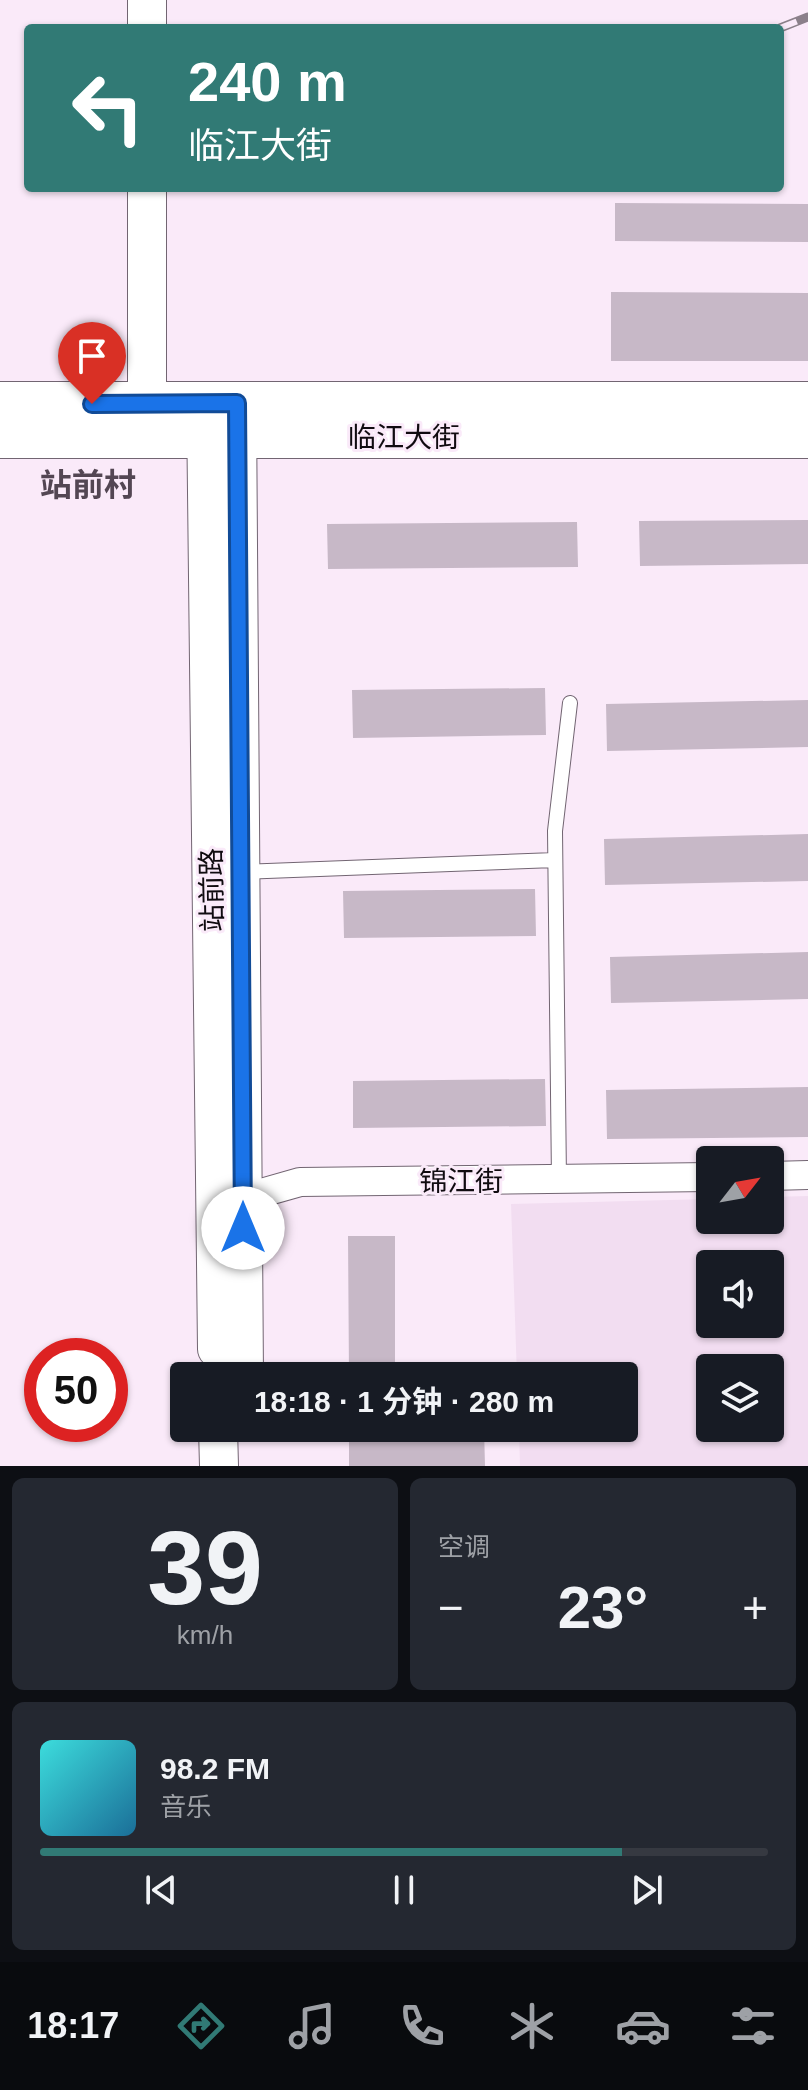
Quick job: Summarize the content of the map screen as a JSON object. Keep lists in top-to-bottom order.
{
  "streets": {
    "main road": ["临江大街", "站前路"],
    "street": ["锦江街"]
  },
  "crossings": [
    ["临江大街", "站前路"],
    ["站前路", "锦江街"]
  ],
  "districts": ["站前村"],
  "north": "top right",
  "page": {
    "turn": ["240 m", "临江大街"],
    "limit": "50",
    "trip": "18:18 · 1 分钟 · 280 m",
    "tile": [
      ["39", "km/h"],
      "空调"
    ],
    "heat": ["−", "23°", "+"],
    "song": ["98.2 FM", "音乐"],
    "tabs": "18:17"
  }
}
